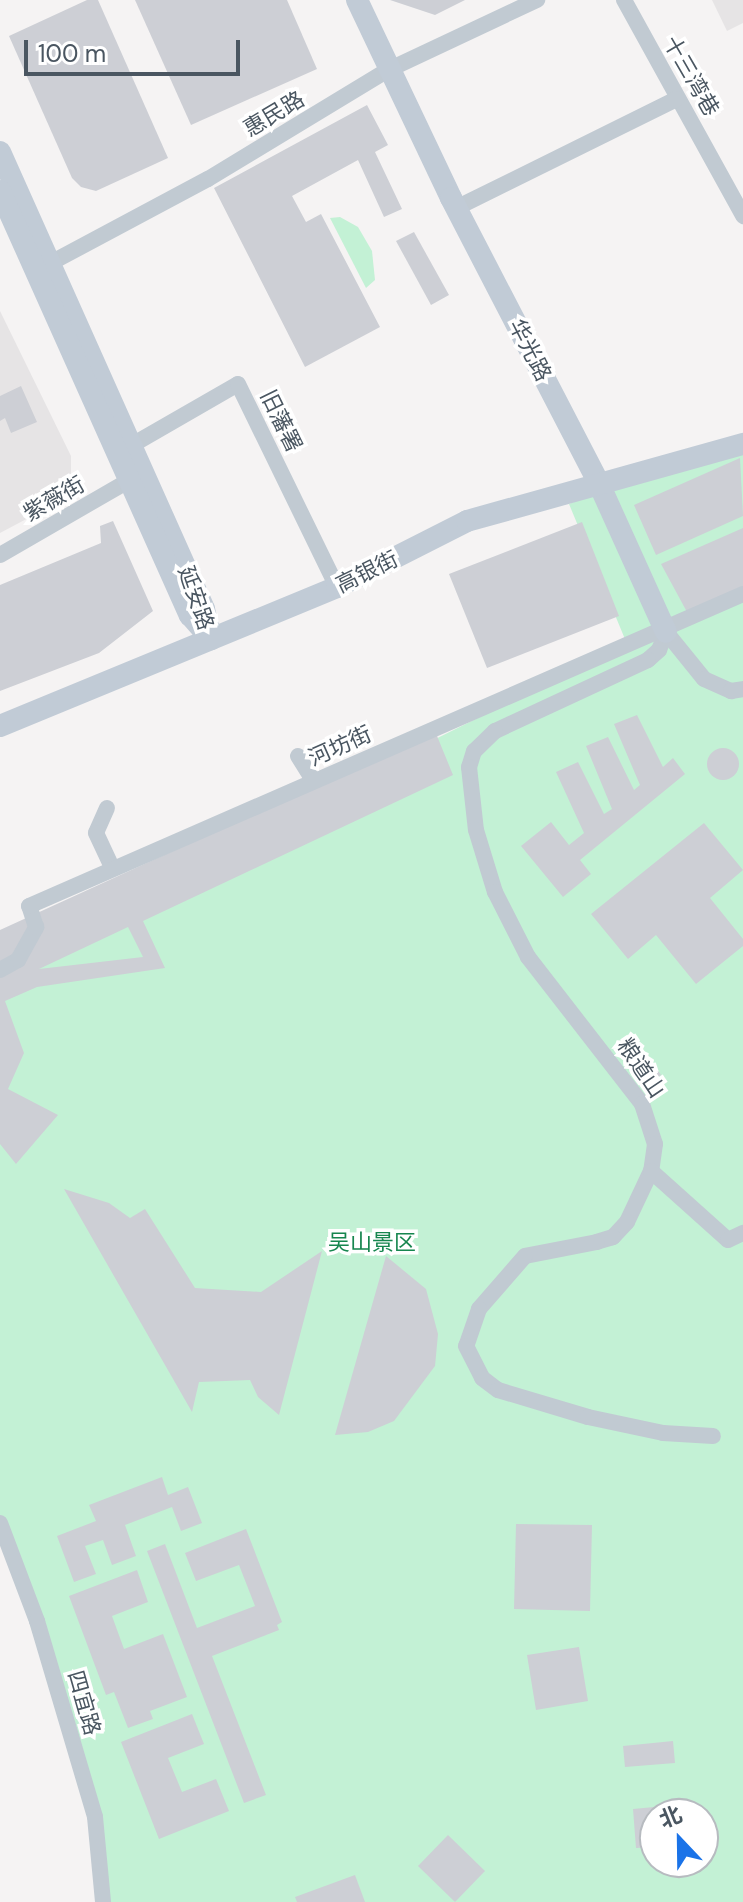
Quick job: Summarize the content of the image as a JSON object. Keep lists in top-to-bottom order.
{
  "streets": {
    "street": [
      "十三湾巷",
      "惠民路",
      "华光路",
      "旧藩署",
      "紫薇街",
      "高银街",
      "延安路",
      "河坊街",
      "粮道山",
      "四宜路"
    ]
  },
  "crossings": [
    ["惠民路", "华光路"],
    ["惠民路", "延安路"],
    ["华光路", "高银街"],
    ["华光路", "河坊街"],
    ["华光路", "粮道山"],
    ["旧藩署", "高银街"],
    ["旧藩署", "延安路"],
    ["紫薇街", "延安路"],
    ["高银街", "延安路"],
    ["河坊街", "粮道山"]
  ],
  "parks": ["吴山景区"],
  "scale_bar": "100 m",
  "north": "top"
}
